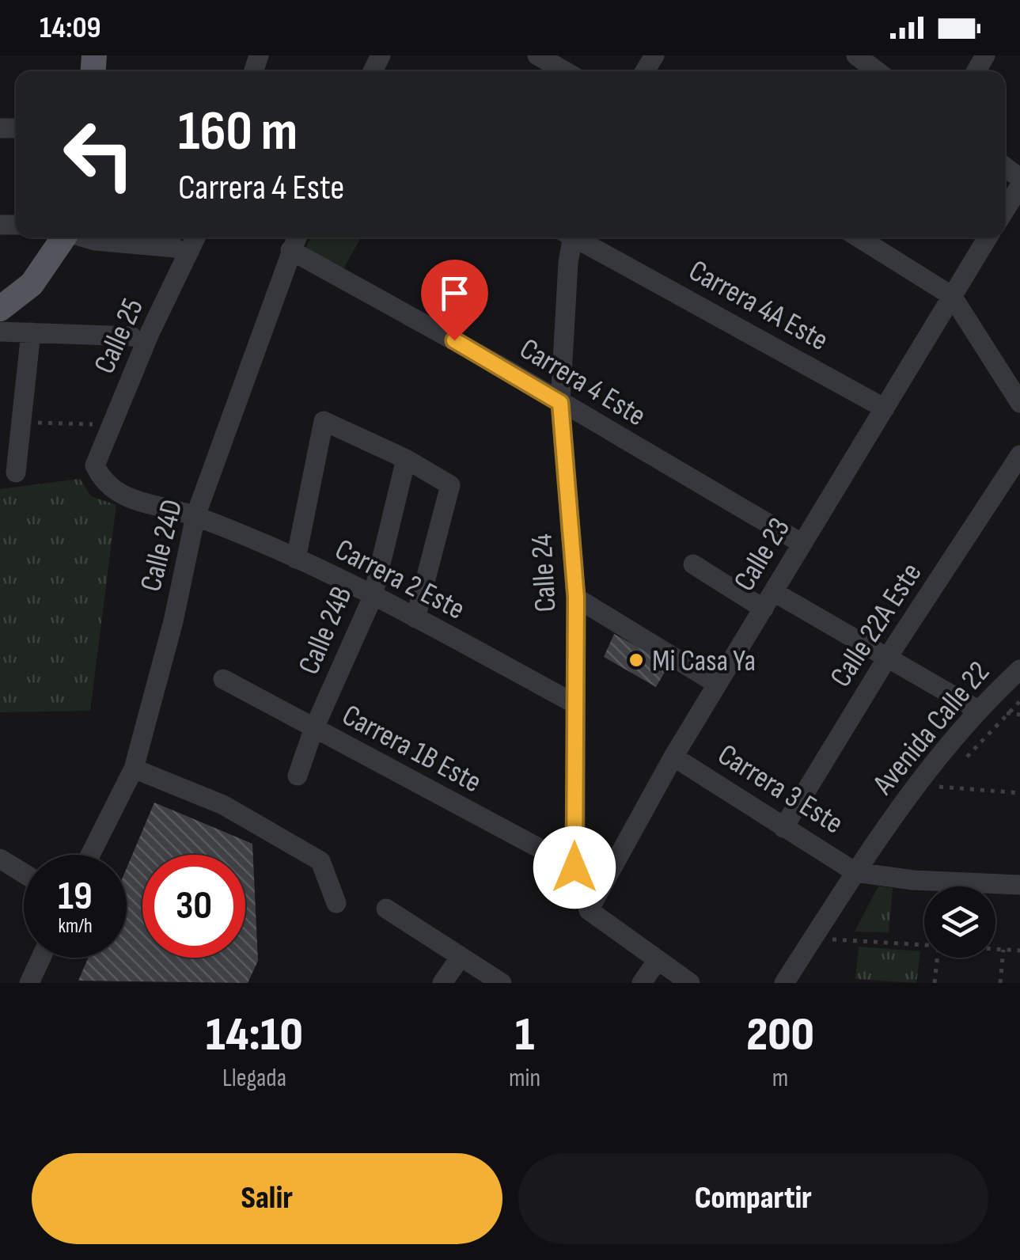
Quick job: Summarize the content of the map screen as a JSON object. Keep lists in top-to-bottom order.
{
  "streets": {
    "street": [
      "Carrera 4A Este",
      "Calle 25",
      "Carrera 4 Este",
      "Calle 24D",
      "Calle 23",
      "Calle 24",
      "Carrera 2 Este",
      "Calle 22A Este",
      "Calle 24B",
      "Avenida Calle 22",
      "Carrera 1B Este",
      "Carrera 3 Este"
    ]
  },
  "crossings": [
    ["Carrera 4A Este", "Calle 23"],
    ["Calle 25", "Calle 24D"],
    ["Calle 25", "Carrera 2 Este"],
    ["Carrera 4 Este", "Calle 24D"],
    ["Carrera 4 Este", "Calle 23"],
    ["Carrera 4 Este", "Calle 24"],
    ["Calle 24D", "Carrera 2 Este"],
    ["Calle 23", "Calle 24"],
    ["Calle 23", "Carrera 3 Este"],
    ["Calle 24", "Carrera 2 Este"],
    ["Calle 24", "Carrera 1B Este"],
    ["Carrera 2 Este", "Calle 24B"],
    ["Calle 22A Este", "Carrera 3 Este"],
    ["Calle 24B", "Carrera 1B Este"],
    ["Avenida Calle 22", "Carrera 3 Este"]
  ],
  "places": ["Mi Casa Ya"],
  "page": {
    "status": "14:09",
    "turn": ["160 m", "Carrera 4 Este"],
    "speed": "19 km/h",
    "limit": "30",
    "eta": [
      "14:10",
      "Llegada",
      "1",
      "min",
      "200",
      "m"
    ],
    "buttons": ["Salir", "Compartir"]
  }
}
